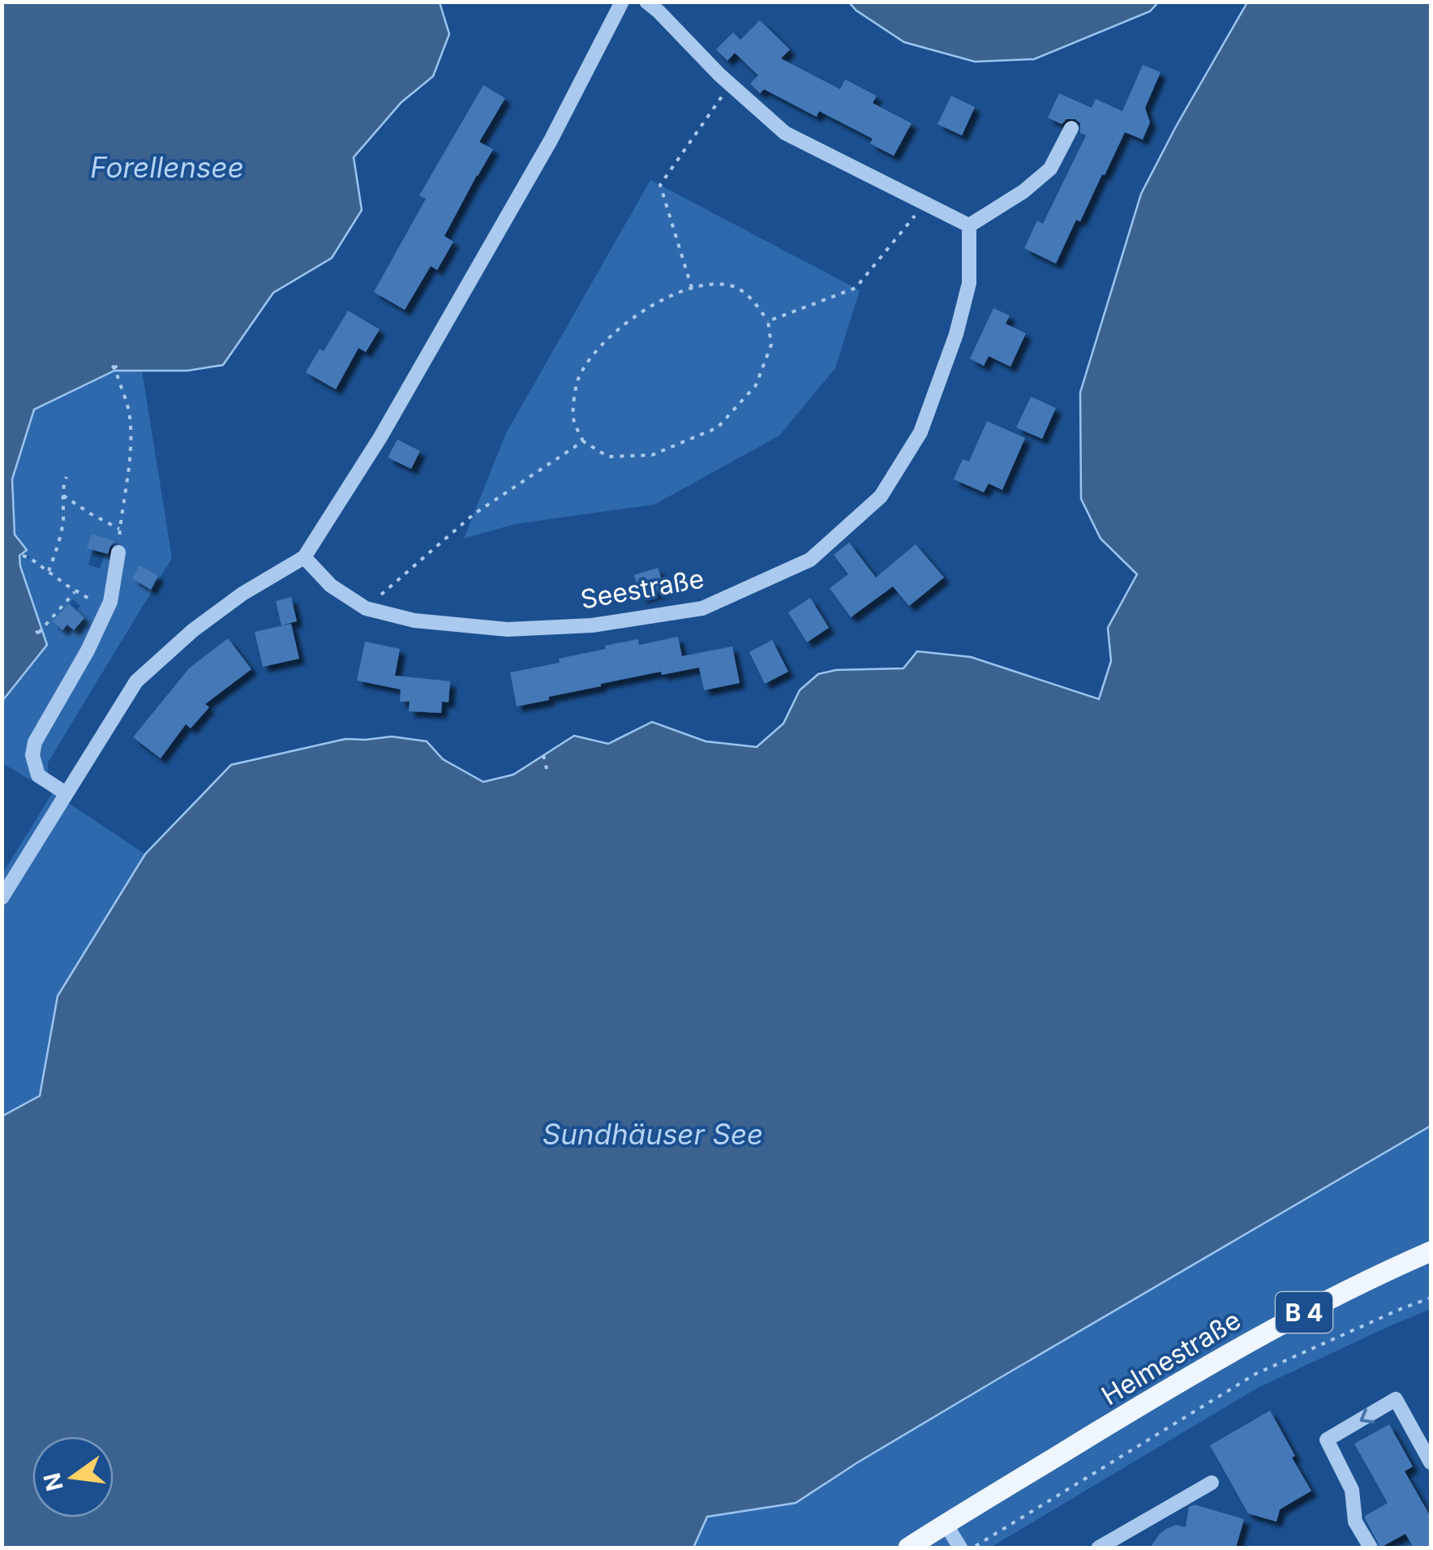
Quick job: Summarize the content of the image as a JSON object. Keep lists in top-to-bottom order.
{
  "streets": {
    "main road": ["B 4", "Helmestraße"],
    "street": ["Seestraße"]
  },
  "water": ["Forellensee", "Sundhäuser See"],
  "north": "left"
}
